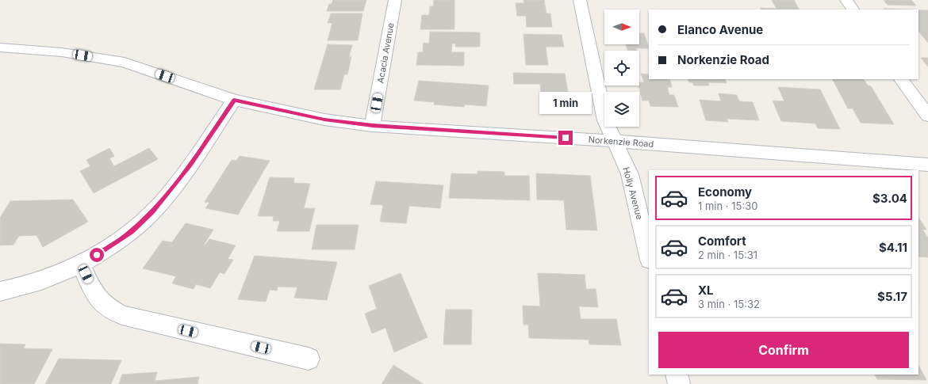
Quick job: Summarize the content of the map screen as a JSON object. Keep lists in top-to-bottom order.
{
  "streets": {
    "street": ["Acacia Avenue", "Norkenzie Road", "Holly Avenue"]
  },
  "crossings": [
    ["Acacia Avenue", "Norkenzie Road"],
    ["Norkenzie Road", "Holly Avenue"]
  ],
  "north": "right",
  "page": {
    "banner": ["Elanco Avenue", "Norkenzie Road"],
    "bubble": "1 min",
    "list": [
      {
        "name": "Economy",
        "note": "1 min · 15:30",
        "value": "$3.04"
      },
      {
        "name": "Comfort",
        "note": "2 min · 15:31",
        "value": "$4.11"
      },
      {
        "name": "XL",
        "note": "3 min · 15:32",
        "value": "$5.17"
      }
    ],
    "buttons": "Confirm"
  }
}
